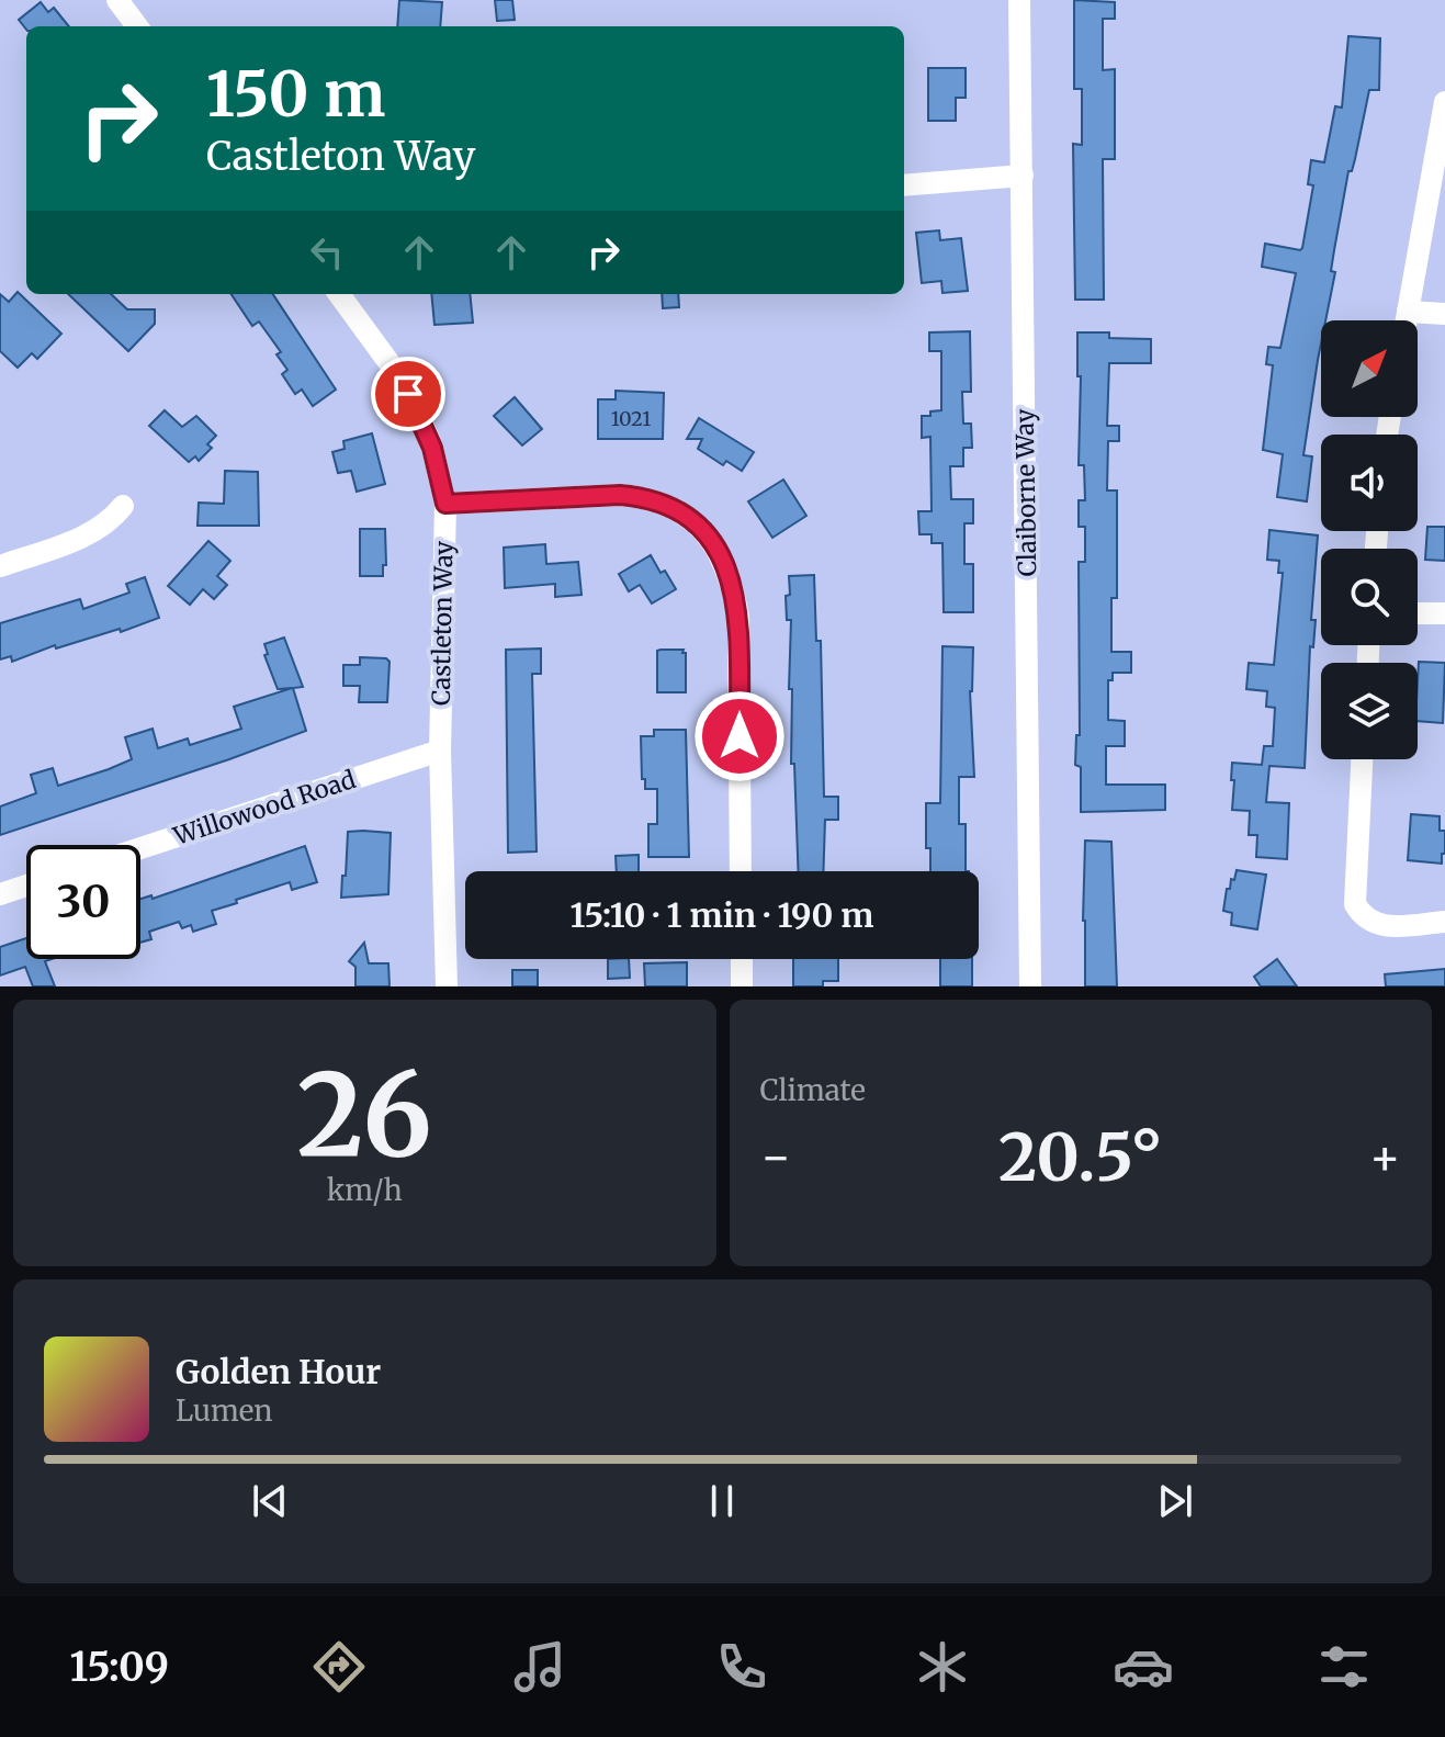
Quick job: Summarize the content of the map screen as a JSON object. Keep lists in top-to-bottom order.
{
  "streets": {
    "street": ["Claiborne Way", "Castleton Way", "Willowood Road"]
  },
  "crossings": [
    ["Castleton Way", "Willowood Road"]
  ],
  "house_numbers": ["1021"],
  "north": "top right",
  "page": {
    "turn": ["150 m", "Castleton Way"],
    "limit": "30",
    "trip": "15:10 · 1 min · 190 m",
    "tile": [
      ["26", "km/h"],
      "Climate"
    ],
    "heat": ["−", "20.5°", "+"],
    "song": ["Golden Hour", "Lumen"],
    "tabs": "15:09"
  }
}
